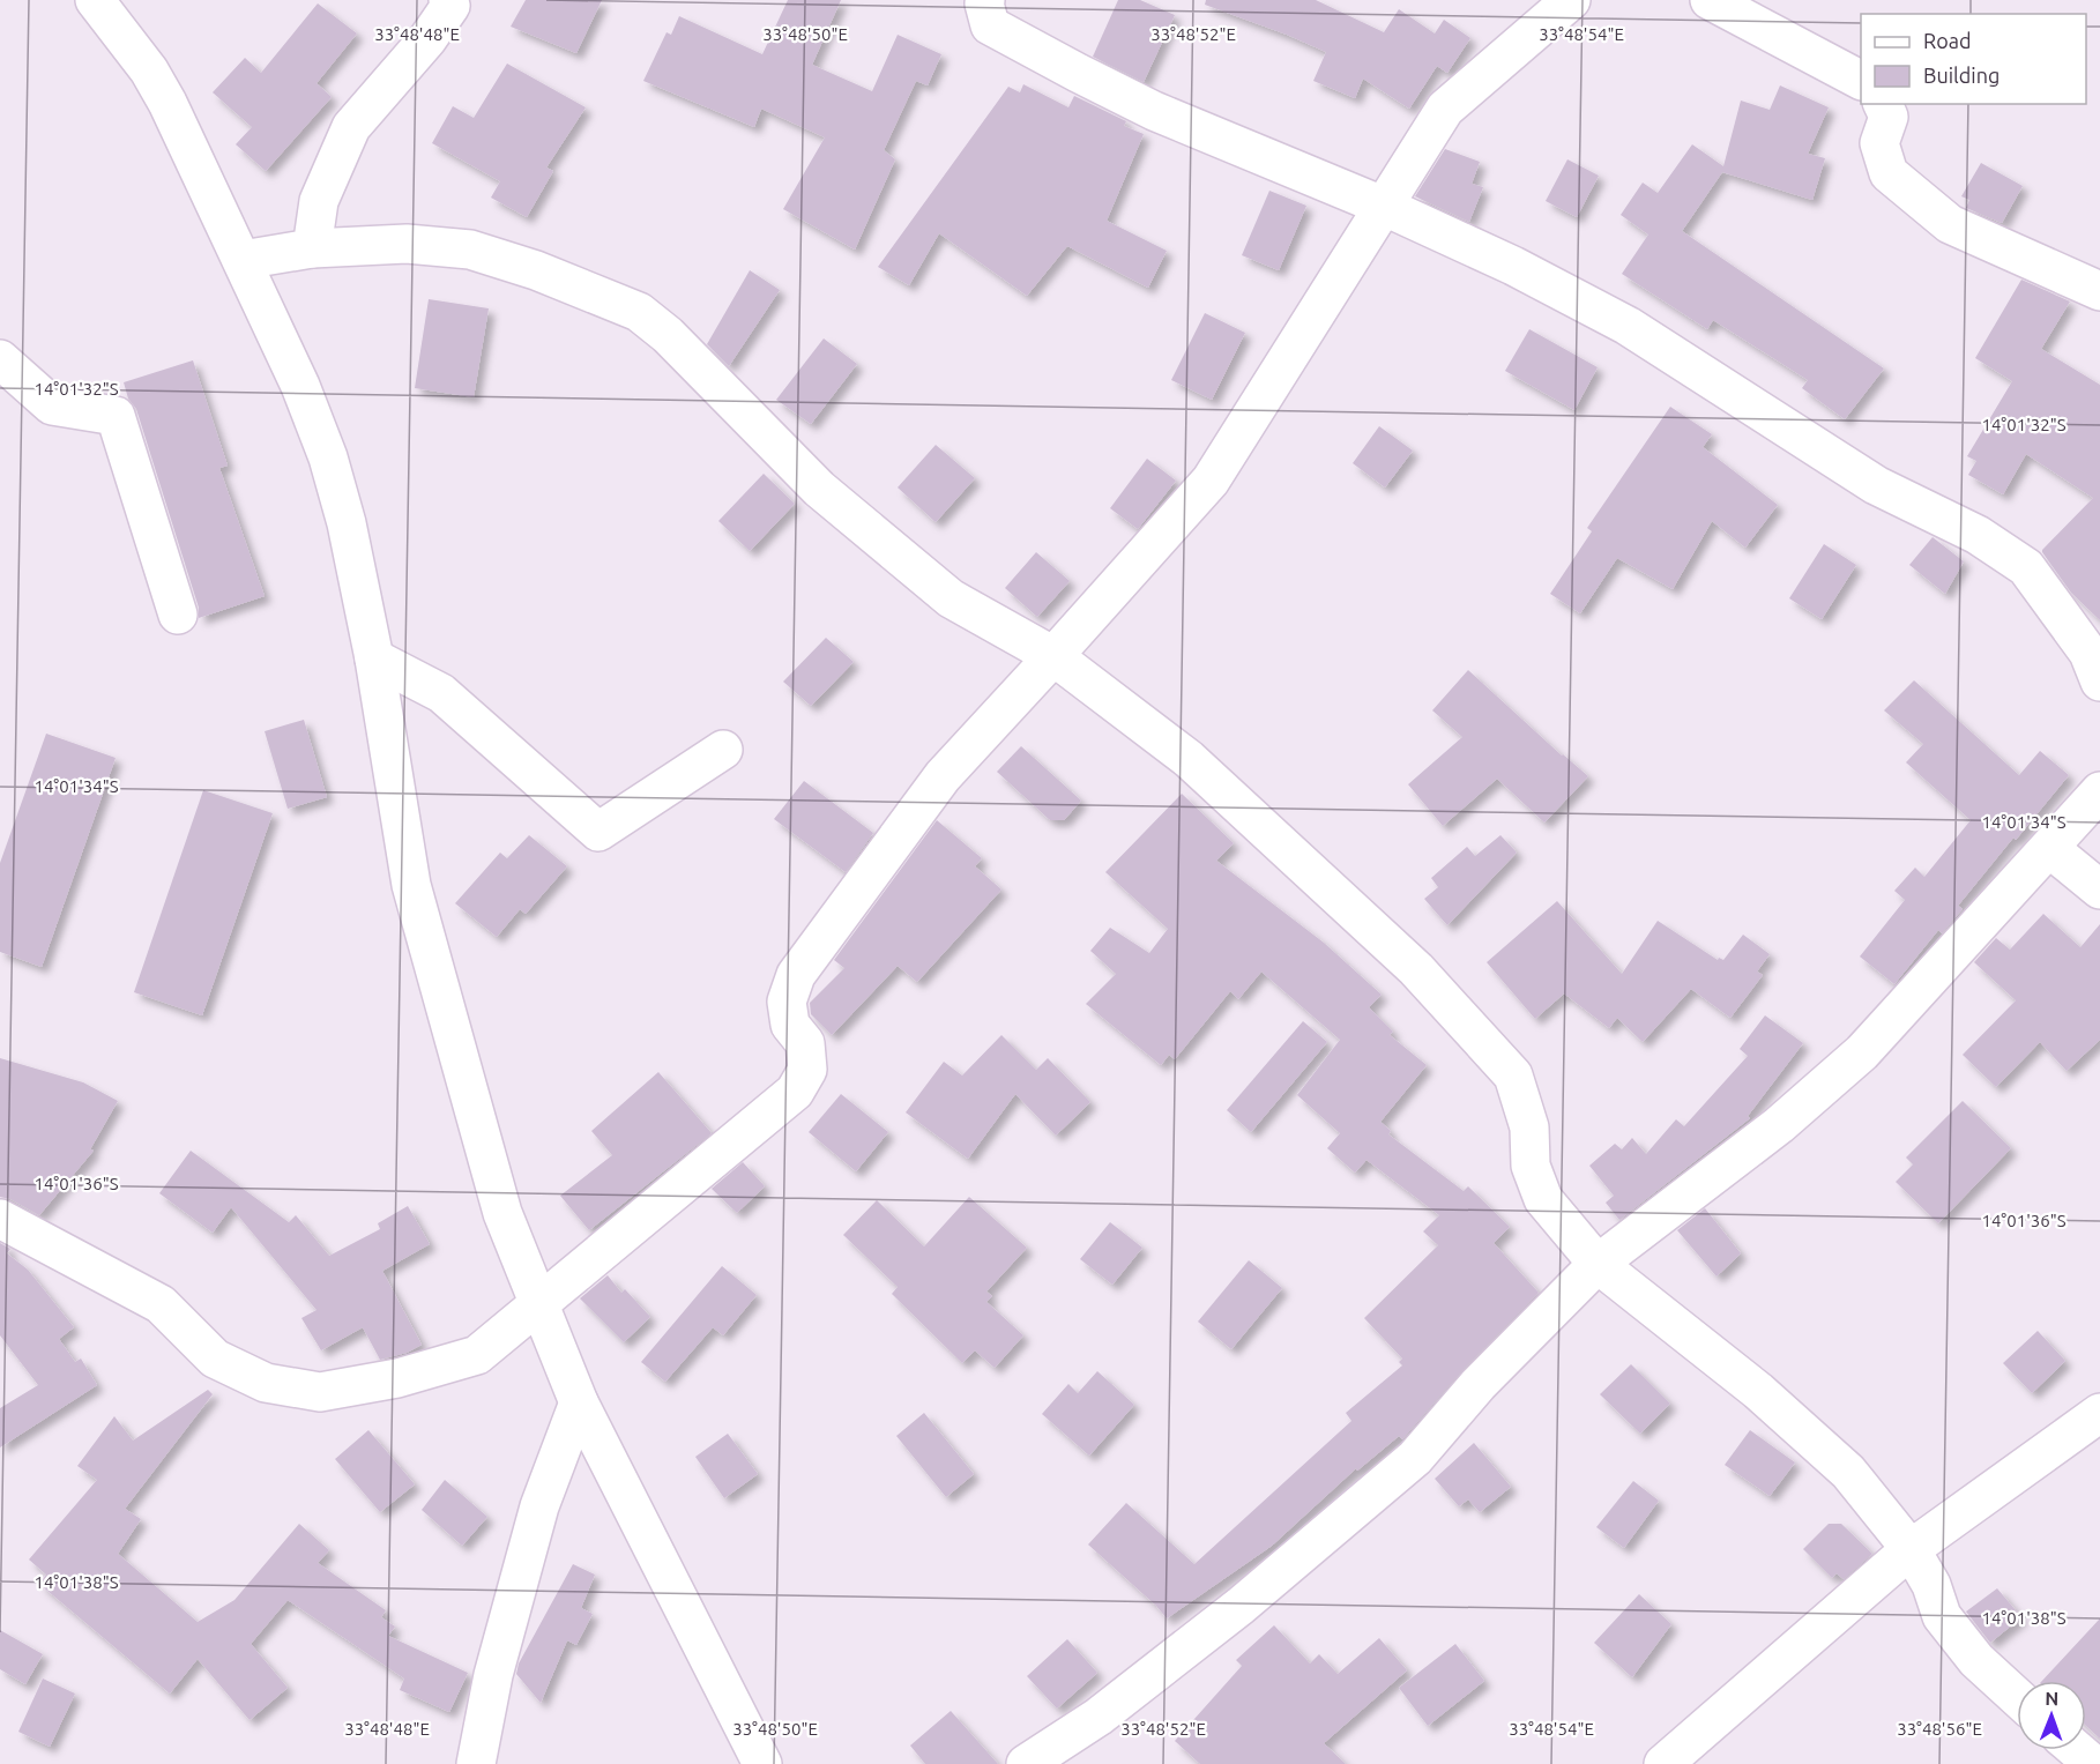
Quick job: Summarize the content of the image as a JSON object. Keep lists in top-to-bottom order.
{
  "legend": ["Road", "Building"],
  "north": "top",
  "coordinates": [
    "33°48'48\"E",
    "33°48'50\"E",
    "33°48'52\"E",
    "33°48'54\"E",
    "14°01'32\"S",
    "14°01'34\"S",
    "14°01'36\"S",
    "14°01'38\"S",
    "33°48'56\"E"
  ]
}
